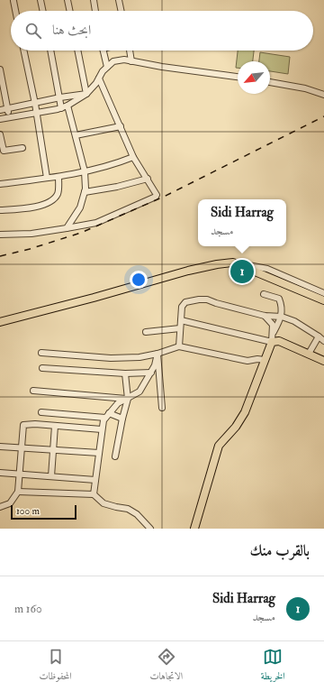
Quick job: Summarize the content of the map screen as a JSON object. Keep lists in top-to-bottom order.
{
  "scale_bar": "100 m",
  "north": "bottom left",
  "page": {
    "search": "ابحث هنا",
    "popup": ["Sidi Harrag", "مسجد"],
    "pins": "1",
    "scale": "100 m",
    "heading": "بالقرب منك",
    "list": [
      {
        "mark": "1",
        "name": "Sidi Harrag",
        "note": "مسجد",
        "value": "160 m"
      }
    ],
    "nav": ["الخريطة", "الاتجاهات", "المحفوظات"]
  }
}
